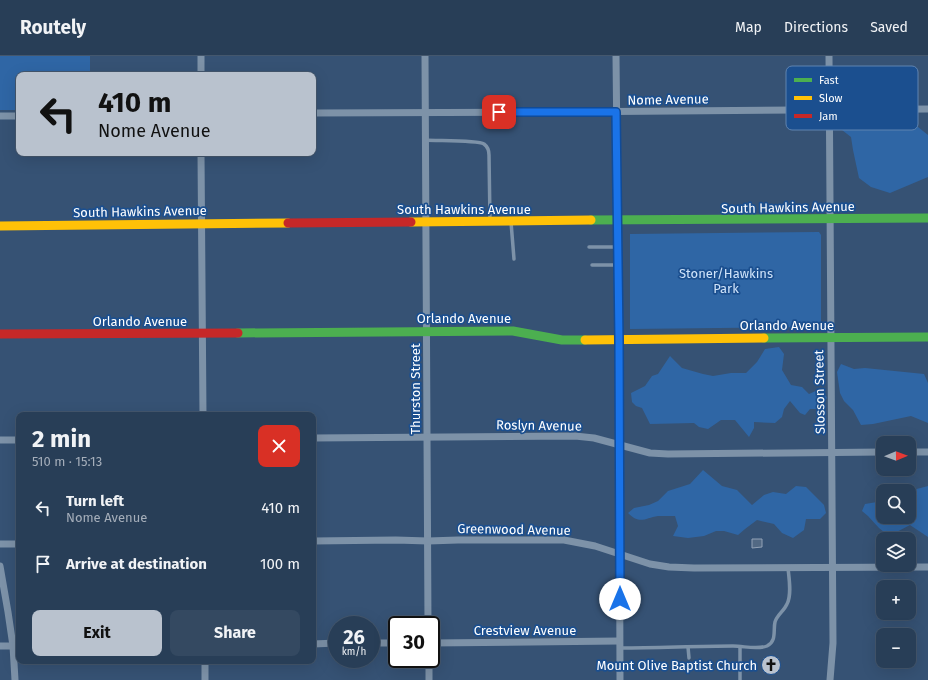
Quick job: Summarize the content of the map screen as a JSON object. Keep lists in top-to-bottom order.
{
  "streets": {
    "street": [
      "Nome Avenue",
      "South Hawkins Avenue",
      "Orlando Avenue",
      "Thurston Street",
      "Slosson Street",
      "Roslyn Avenue",
      "Greenwood Avenue",
      "Crestview Avenue"
    ]
  },
  "crossings": [
    ["Nome Avenue", "Thurston Street"],
    ["South Hawkins Avenue", "Thurston Street"],
    ["South Hawkins Avenue", "Slosson Street"],
    ["Orlando Avenue", "Thurston Street"],
    ["Orlando Avenue", "Slosson Street"],
    ["Thurston Street", "Roslyn Avenue"],
    ["Thurston Street", "Greenwood Avenue"],
    ["Slosson Street", "Roslyn Avenue"],
    ["Slosson Street", "Greenwood Avenue"]
  ],
  "parks": ["Stoner/Hawkins Park"],
  "places": {
    "church": ["Mount Olive Baptist Church"]
  },
  "legend": ["Fast", "Slow", "Jam"],
  "north": "right",
  "page": {
    "header": "Routely",
    "nav": ["Map", "Directions", "Saved"],
    "turn": ["410 m", "Nome Avenue"],
    "heading": ["2 min", "510 m · 15:13"],
    "map_buttons": ["+", "−"],
    "list": [
      {
        "name": "Turn left",
        "note": "Nome Avenue",
        "value": "410 m"
      },
      {
        "name": "Arrive at destination",
        "value": "100 m"
      }
    ],
    "buttons": ["Exit", "Share"],
    "speed": "26 km/h",
    "limit": "30"
  }
}
